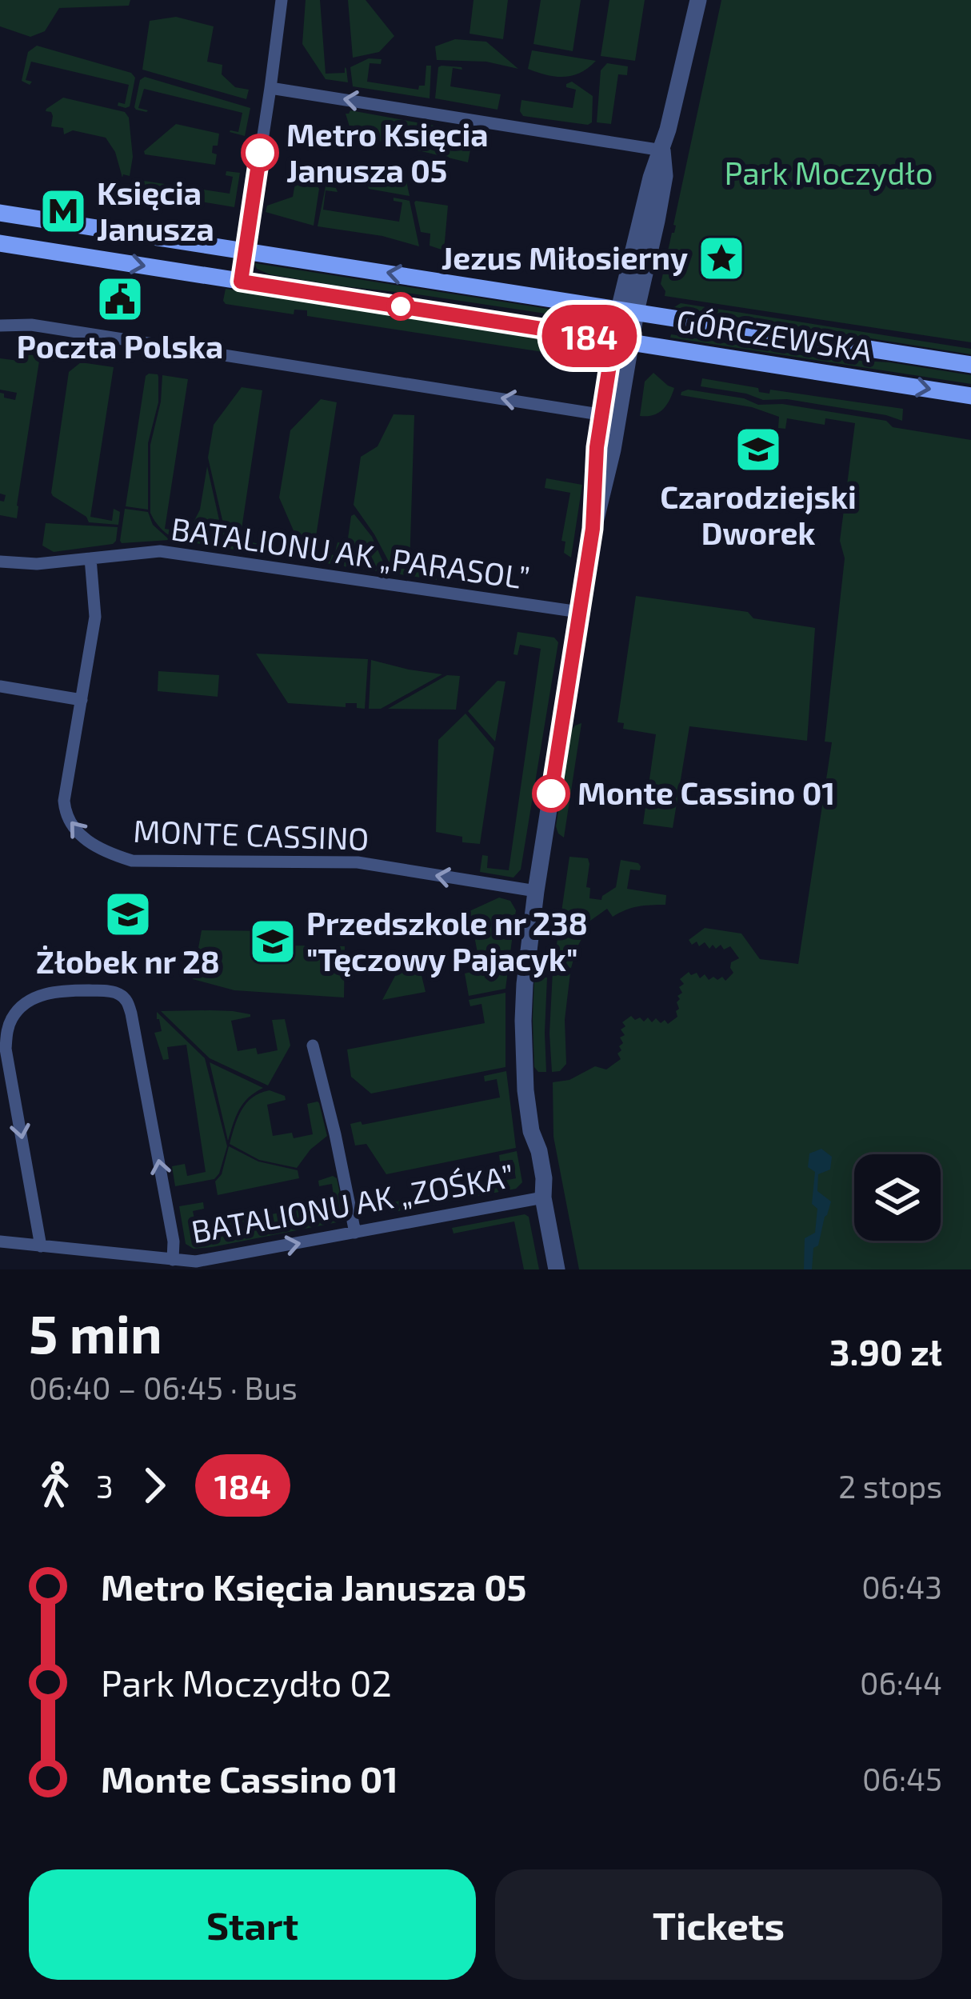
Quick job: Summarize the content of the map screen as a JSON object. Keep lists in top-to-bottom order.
{
  "streets": {
    "main road": ["GÓRCZEWSKA"],
    "street": ["BATALIONU AK „PARASOL”", "MONTE CASSINO", "BATALIONU AK „ZOŚKA”"]
  },
  "crossings": [
    ["BATALIONU AK „PARASOL”", "MONTE CASSINO"]
  ],
  "one_way": ["MONTE CASSINO"],
  "parks": ["Park Moczydło"],
  "places": {
    "other": ["Metro Księcia Janusza 05", "Monte Cassino 01"],
    "metro station": ["Księcia Janusza"],
    "place": ["Jezus Miłosierny"],
    "public building": ["Poczta Polska"],
    "school or university": ["Czarodziejski Dworek", "Żłobek nr 28", "Przedszkole nr 238 \"Tęczowy Pajacyk\""]
  },
  "lines": ["bus line 184"],
  "page": {
    "on_map": "184",
    "heading": ["5 min", "06:40 – 06:45 · Bus", "3.90 zł"],
    "legs": ["3", "184", "2 stops"],
    "list": [
      {
        "name": "Metro Księcia Janusza 05",
        "value": "06:43"
      },
      {
        "name": "Park Moczydło 02",
        "value": "06:44"
      },
      {
        "name": "Monte Cassino 01",
        "value": "06:45"
      }
    ],
    "buttons": ["Start", "Tickets"]
  }
}
